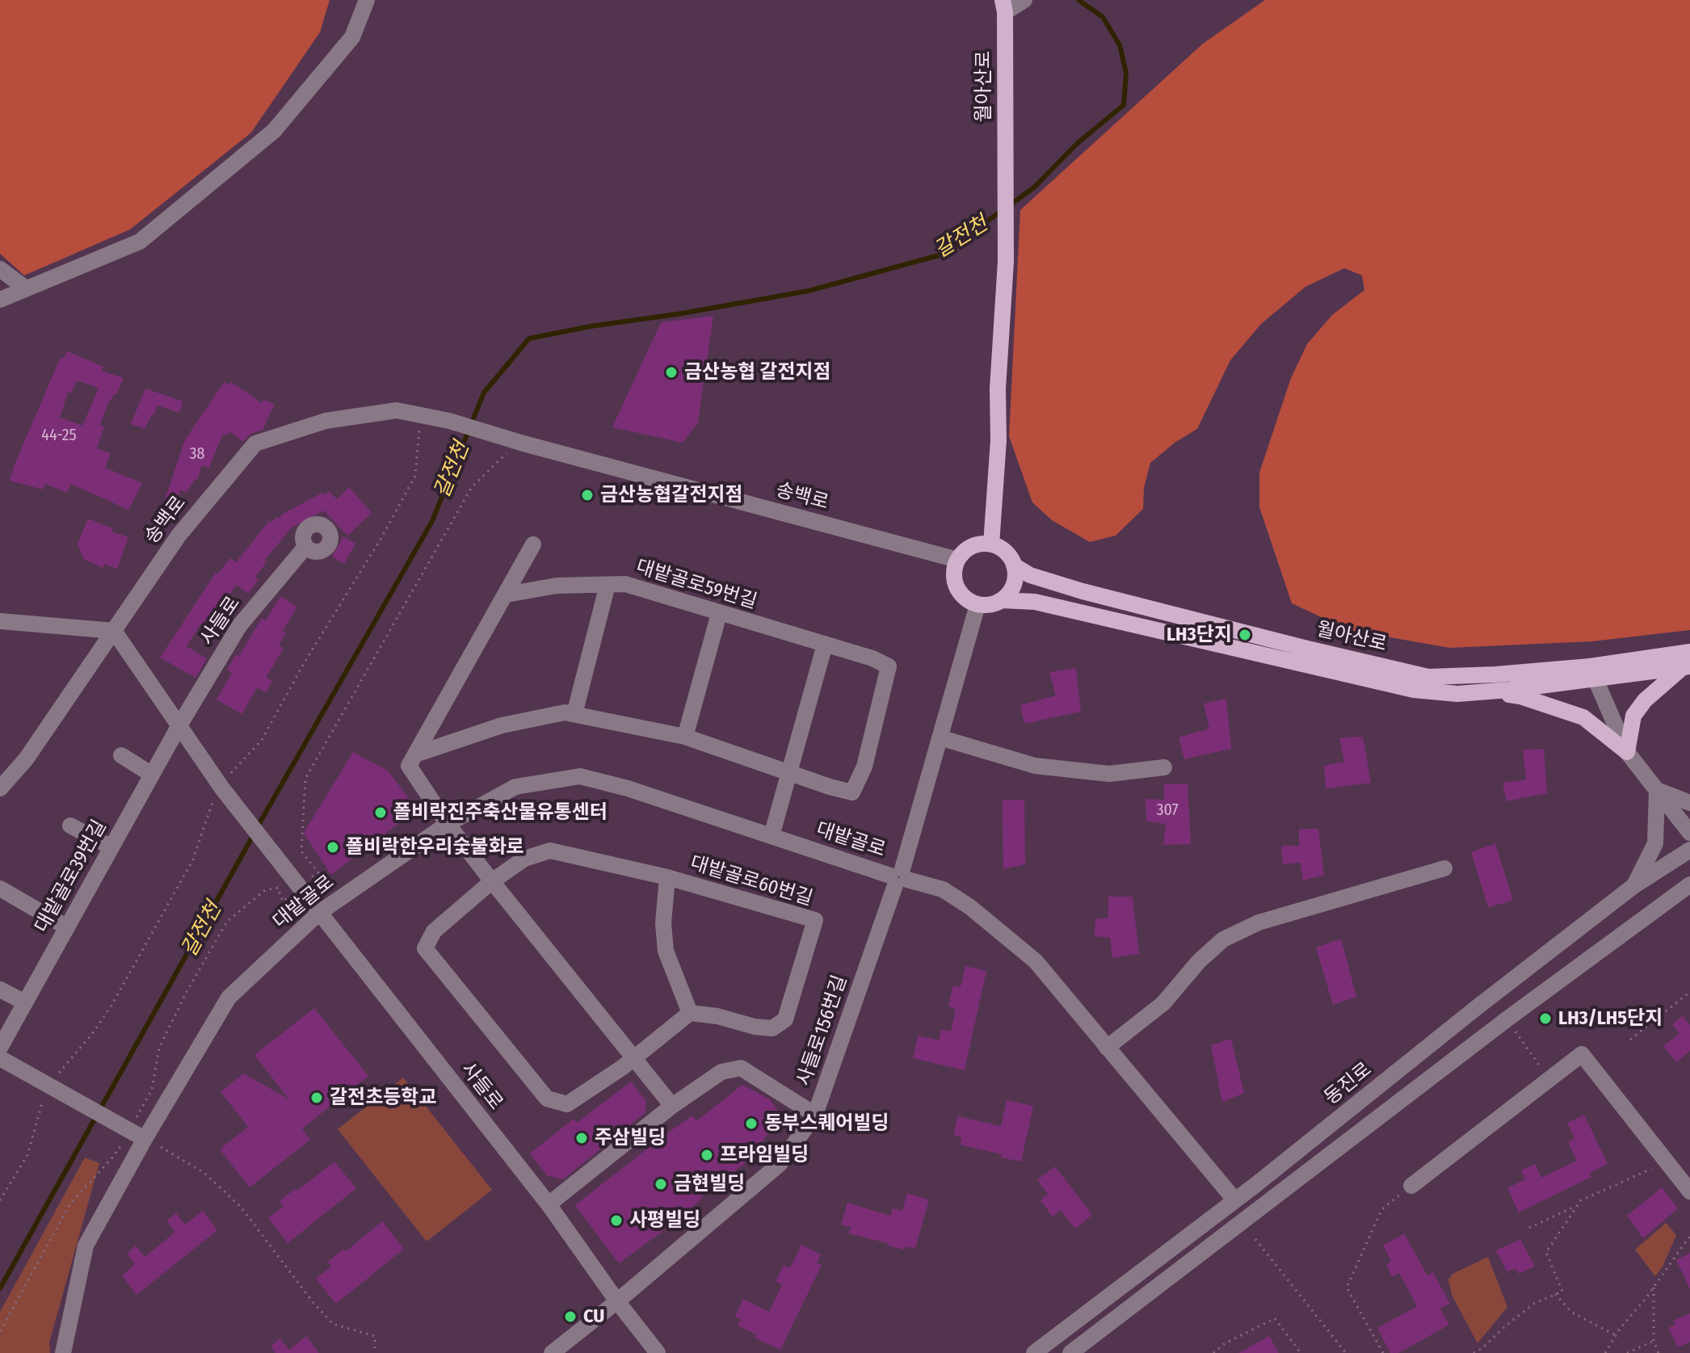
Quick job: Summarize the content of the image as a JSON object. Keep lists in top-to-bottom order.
{
  "streets": {
    "main road": ["월아산로"],
    "street": [
      "송백로",
      "대밭골로59번길",
      "사들로",
      "대밭골로",
      "대밭골로39번길",
      "대밭골로60번길",
      "사들로156번길",
      "동진로"
    ]
  },
  "crossings": [
    ["월아산로", "송백로"],
    ["월아산로", "사들로156번길"],
    ["송백로", "사들로156번길"],
    ["사들로", "대밭골로"],
    ["사들로", "대밭골로39번길"],
    ["사들로", "사들로156번길"],
    ["대밭골로", "사들로156번길"],
    ["대밭골로", "동진로"]
  ],
  "water": ["갈전천"],
  "places": [
    "금산농협 갈전지점",
    "금산농협갈전지점",
    "LH3단지",
    "폴비락진주축산물유통센터",
    "폴비락한우리숯불화로",
    "LH3/LH5단지",
    "갈전초등학교",
    "동부스퀘어빌딩",
    "주삼빌딩",
    "프라임빌딩",
    "금현빌딩",
    "사평빌딩",
    "CU"
  ],
  "house_numbers": ["44-25", "38", "307"]
}
